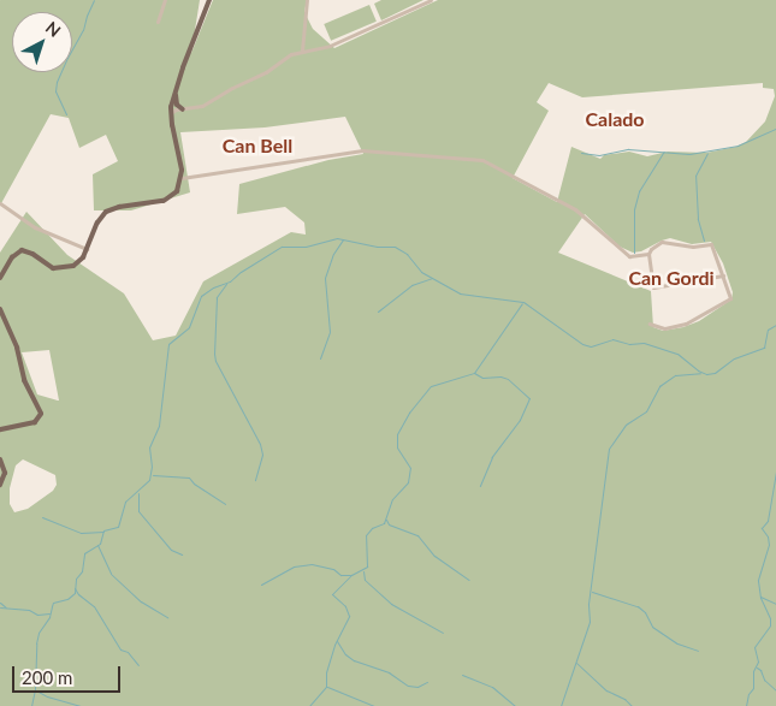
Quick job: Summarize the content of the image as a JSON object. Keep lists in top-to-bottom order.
{
  "districts": ["Calado", "Can Bell", "Can Gordi"],
  "scale_bar": "200 m",
  "north": "top right"
}
